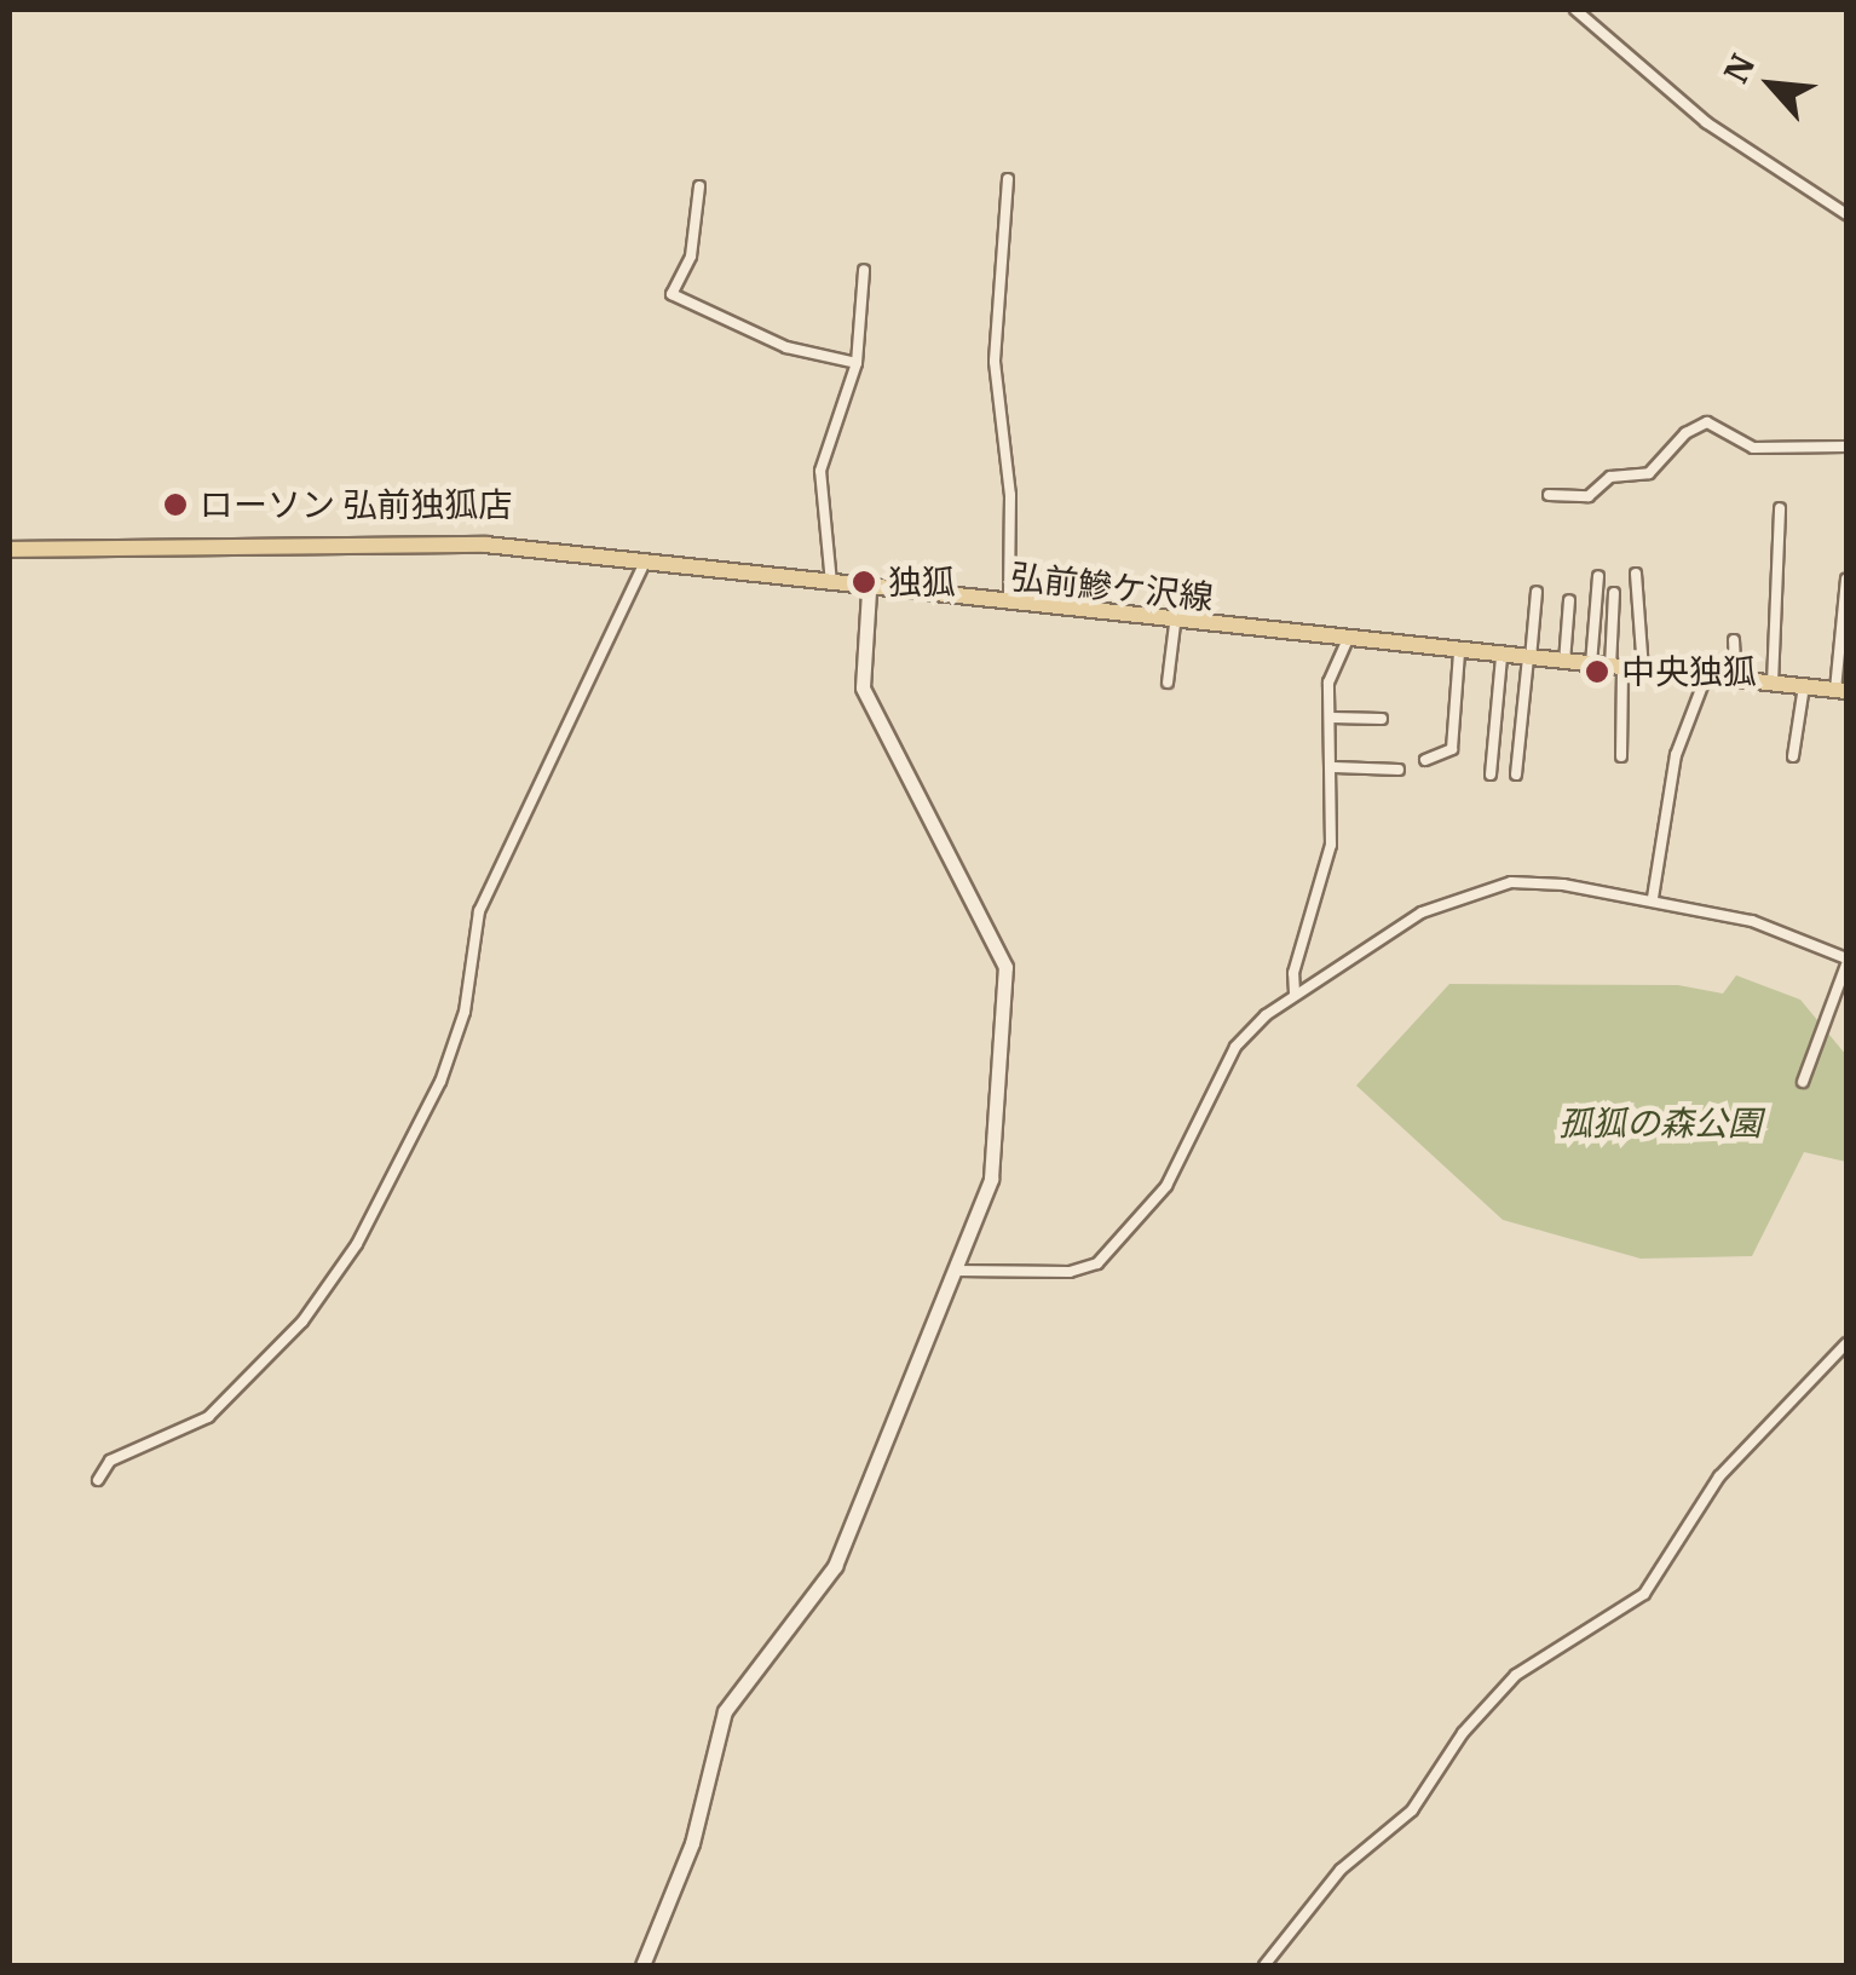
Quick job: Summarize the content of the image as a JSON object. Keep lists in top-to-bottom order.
{
  "streets": {
    "main road": ["弘前鰺ケ沢線"]
  },
  "parks": ["孤狐の森公園"],
  "places": ["ローソン 弘前独狐店", "独狐", "中央独狐"],
  "north": "top left"
}
